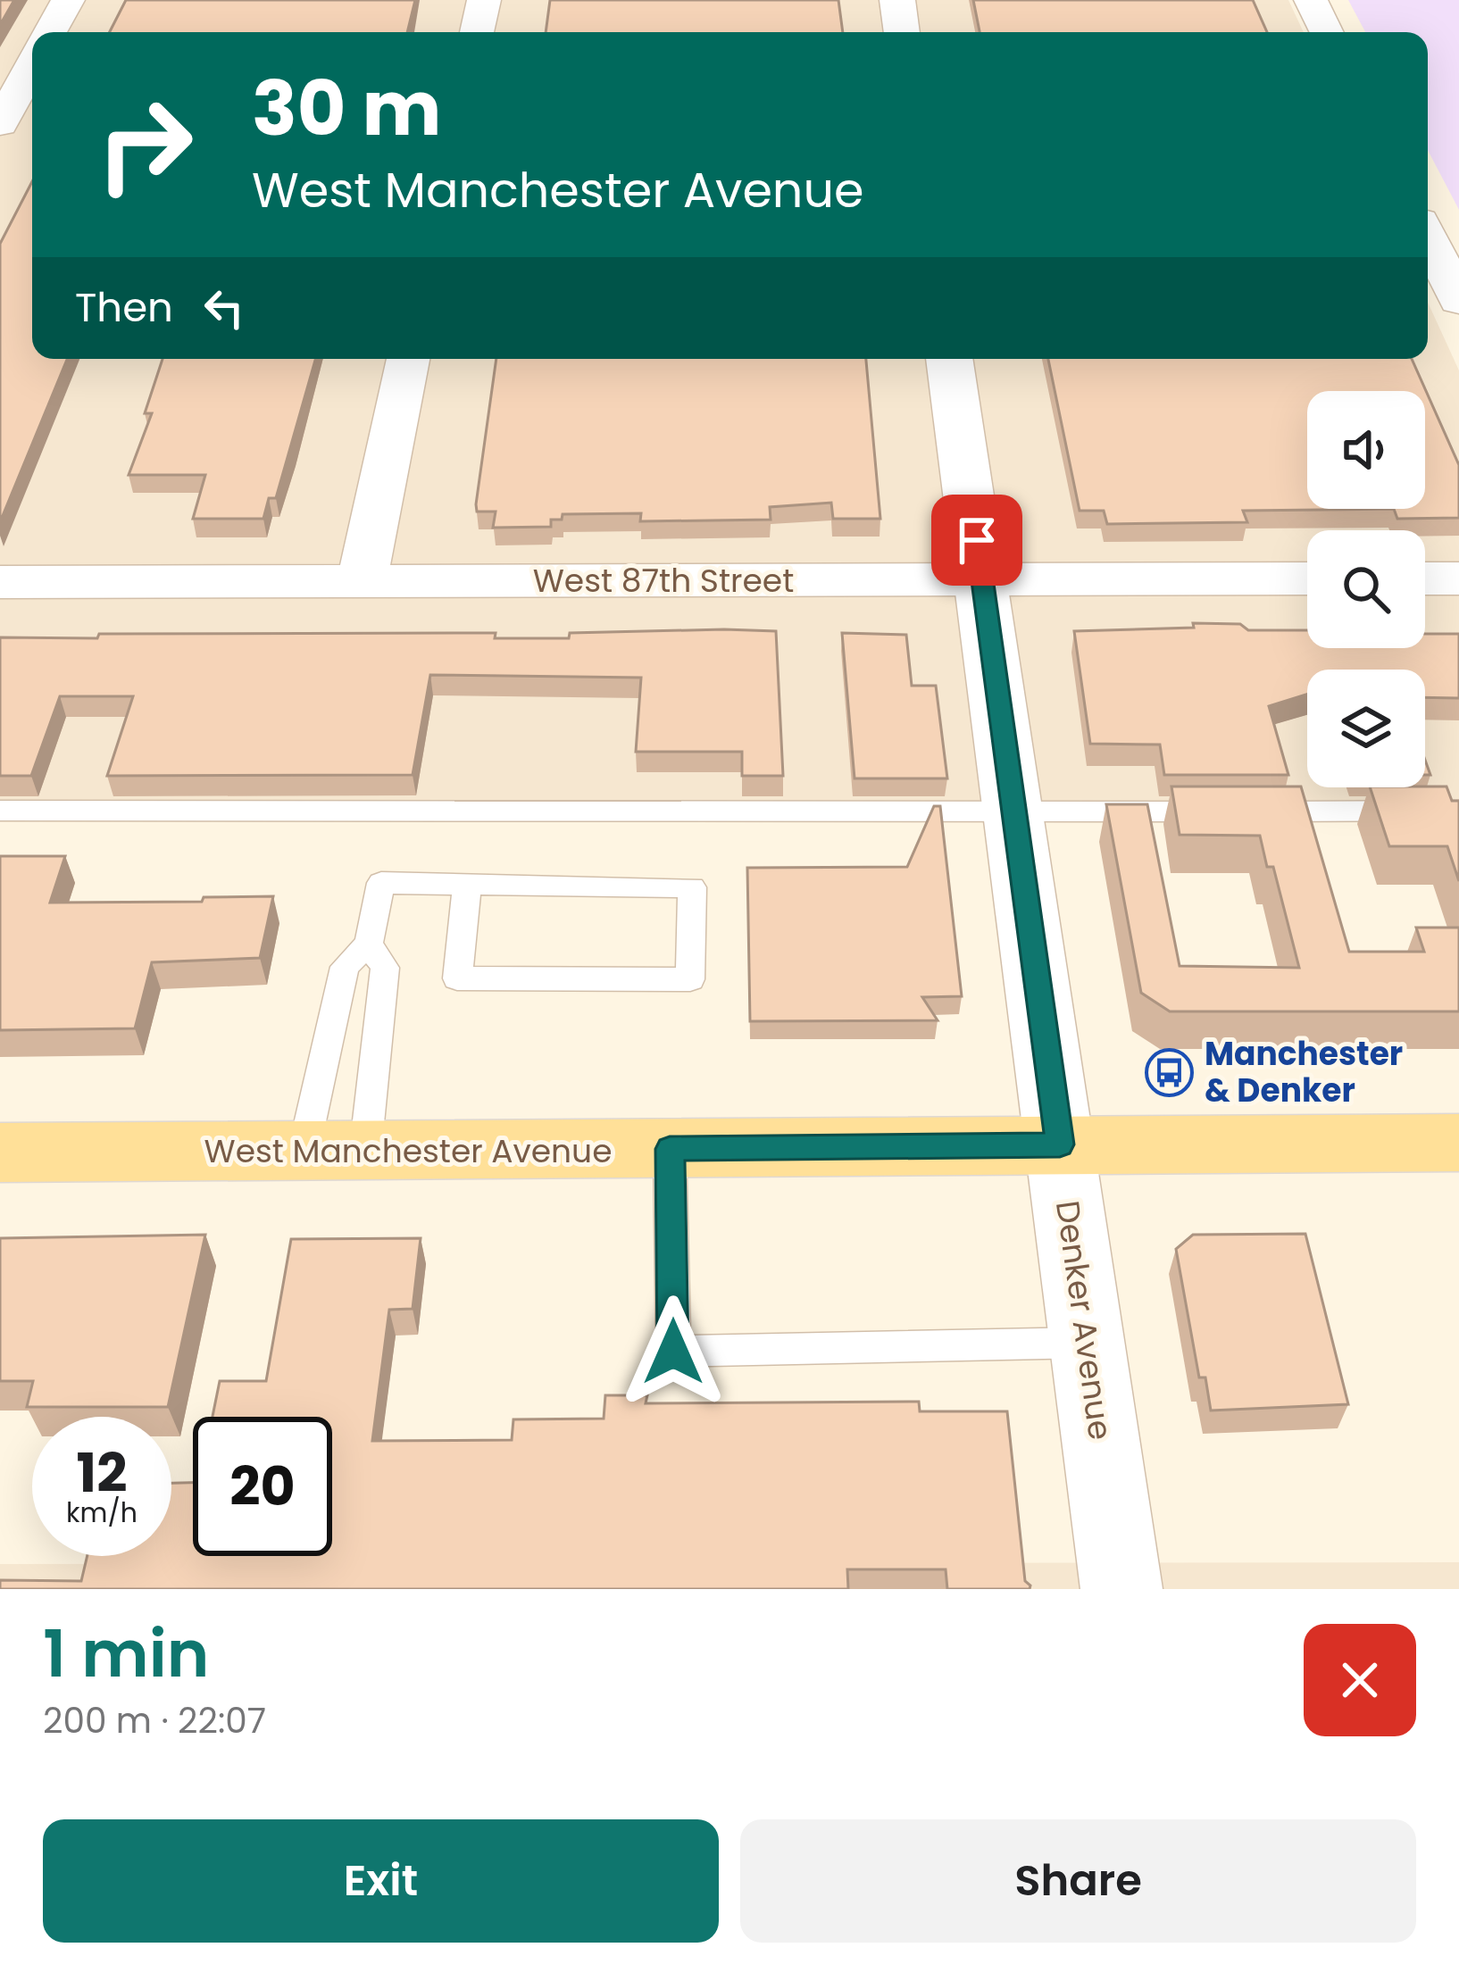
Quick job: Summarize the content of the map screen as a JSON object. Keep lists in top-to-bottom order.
{
  "streets": {
    "main road": ["West Manchester Avenue"],
    "street": ["West 87th Street", "Denker Avenue"]
  },
  "crossings": [
    ["West 87th Street", "Denker Avenue"],
    ["West Manchester Avenue", "Denker Avenue"]
  ],
  "places": {
    "bus stop": ["Manchester & Denker"]
  },
  "page": {
    "turn": ["30 m", "West Manchester Avenue"],
    "then": "Then",
    "speed": "12 km/h",
    "limit": "20",
    "heading": ["1 min", "200 m · 22:07"],
    "buttons": ["Exit", "Share"]
  }
}
